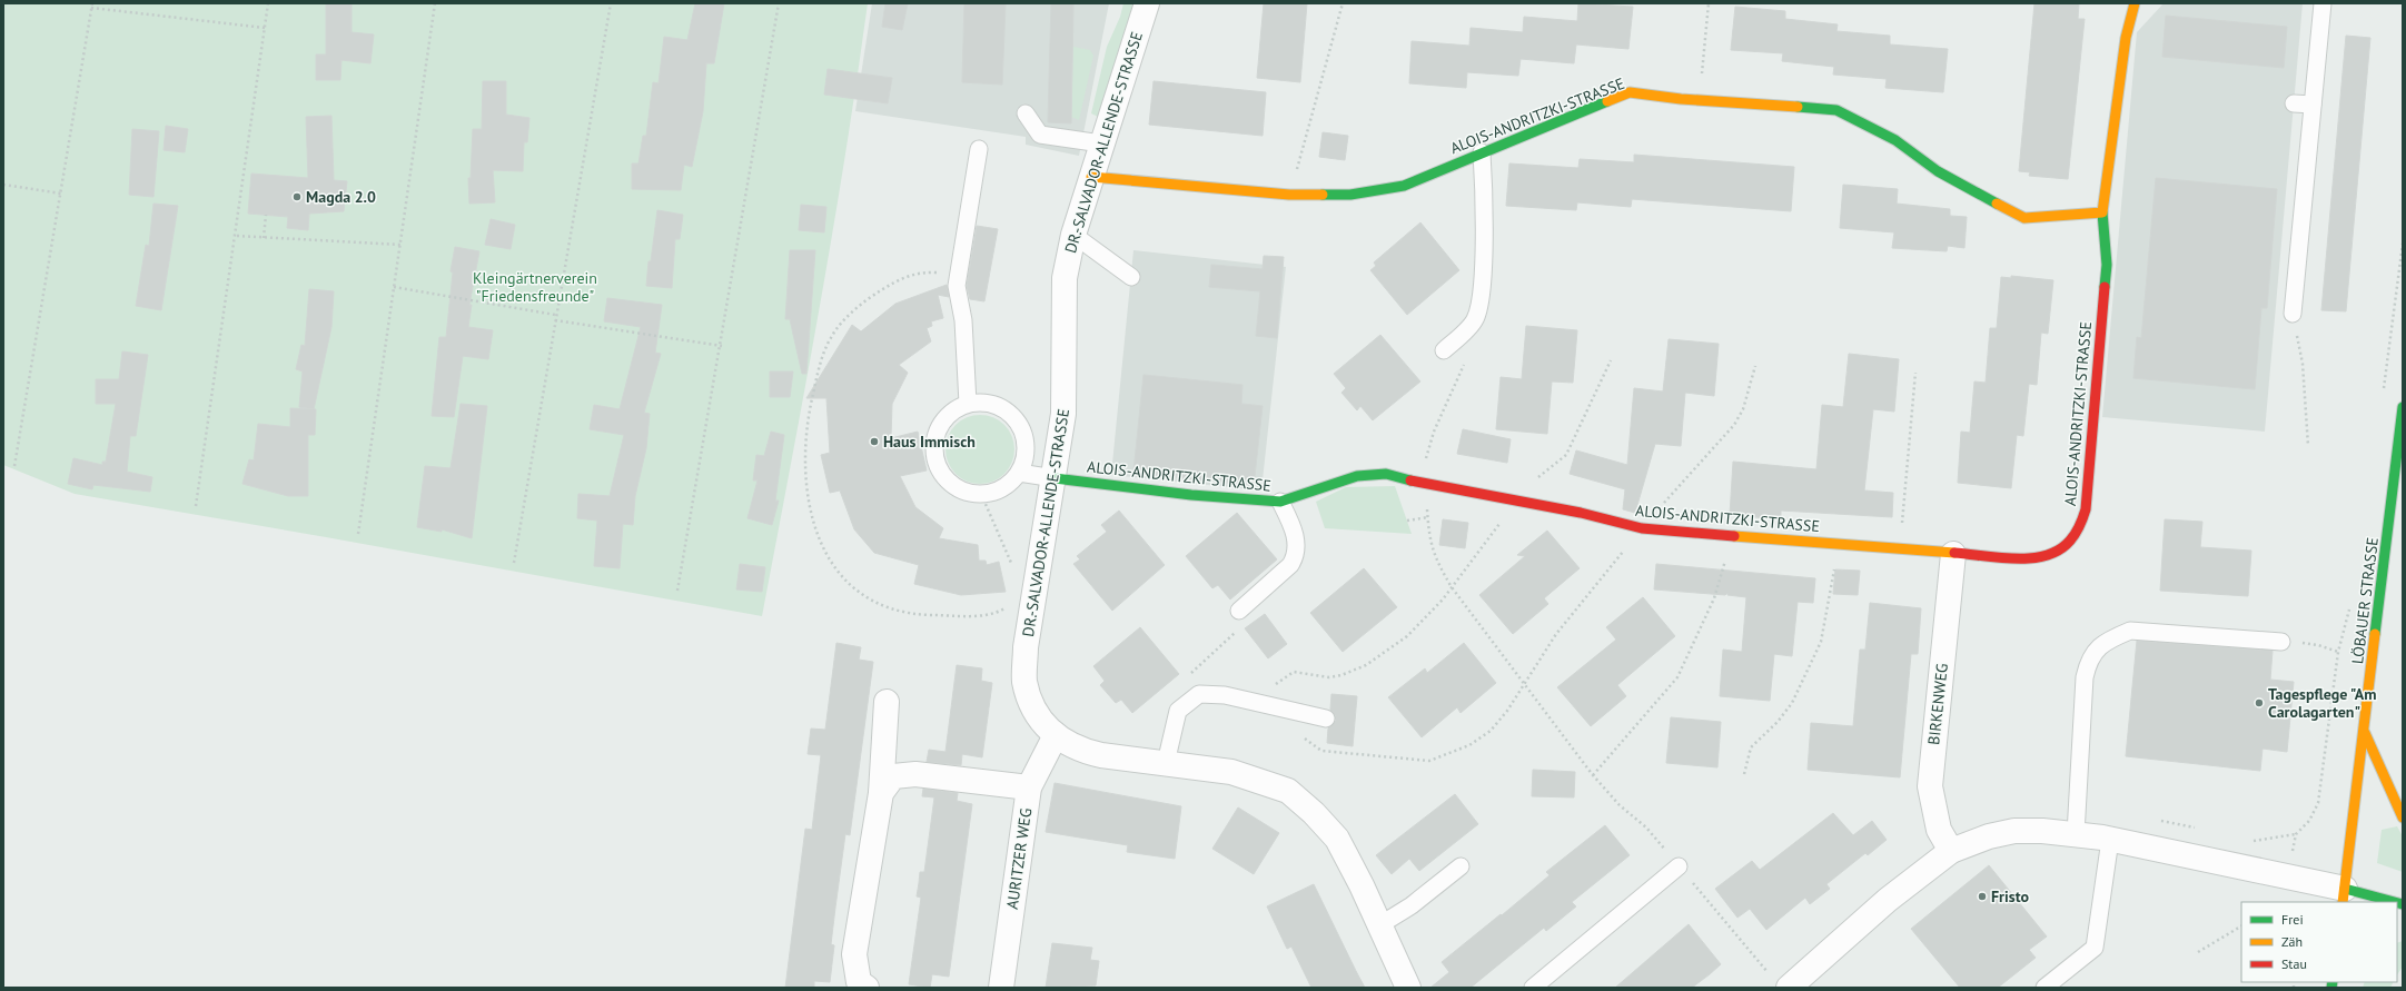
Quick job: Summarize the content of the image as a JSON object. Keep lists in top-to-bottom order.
{
  "streets": {
    "street": [
      "ALOIS-ANDRITZKI-STRASSE",
      "DR.-SALVADOR-ALLENDE-STRASSE",
      "LÖBAUER STRASSE",
      "BIRKENWEG",
      "AURITZER WEG"
    ]
  },
  "crossings": [
    ["ALOIS-ANDRITZKI-STRASSE", "DR.-SALVADOR-ALLENDE-STRASSE"],
    ["ALOIS-ANDRITZKI-STRASSE", "BIRKENWEG"],
    ["DR.-SALVADOR-ALLENDE-STRASSE", "AURITZER WEG"]
  ],
  "parks": ["Kleingärtnerverein \"Friedensfreunde\""],
  "places": [
    "Magda 2.0",
    "Haus Immisch",
    "Tagespflege \"Am Carolagarten\"",
    "Fristo"
  ],
  "legend": ["Frei", "Zäh", "Stau"]
}
